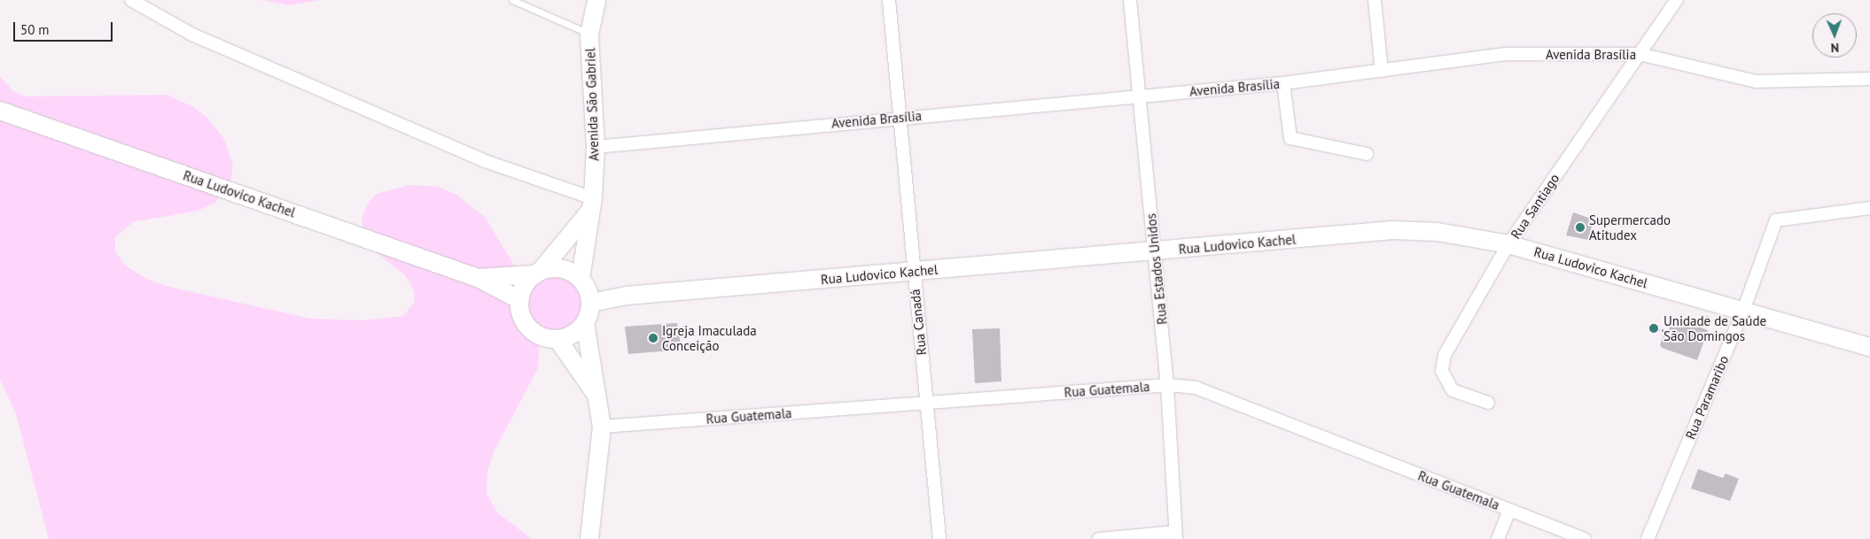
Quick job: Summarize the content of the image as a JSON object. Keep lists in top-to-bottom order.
{
  "streets": {
    "main road": ["Avenida São Gabriel", "Rua Ludovico Kachel"],
    "street": [
      "Avenida Brasília",
      "Rua Santiago",
      "Rua Estados Unidos",
      "Rua Canadá",
      "Rua Guatemala",
      "Rua Paramaribo"
    ]
  },
  "crossings": [
    ["Avenida Brasília", "Avenida São Gabriel"],
    ["Avenida Brasília", "Rua Santiago"],
    ["Avenida Brasília", "Rua Estados Unidos"],
    ["Avenida Brasília", "Rua Canadá"],
    ["Avenida São Gabriel", "Rua Ludovico Kachel"],
    ["Rua Ludovico Kachel", "Rua Santiago"],
    ["Rua Ludovico Kachel", "Rua Estados Unidos"],
    ["Rua Ludovico Kachel", "Rua Canadá"],
    ["Rua Ludovico Kachel", "Rua Paramaribo"],
    ["Rua Estados Unidos", "Rua Guatemala"],
    ["Rua Canadá", "Rua Guatemala"]
  ],
  "places": ["Supermercado Atitudex", "Unidade de Saúde São Domingos", "Igreja Imaculada Conceição"],
  "scale_bar": "50 m",
  "north": "bottom"
}
